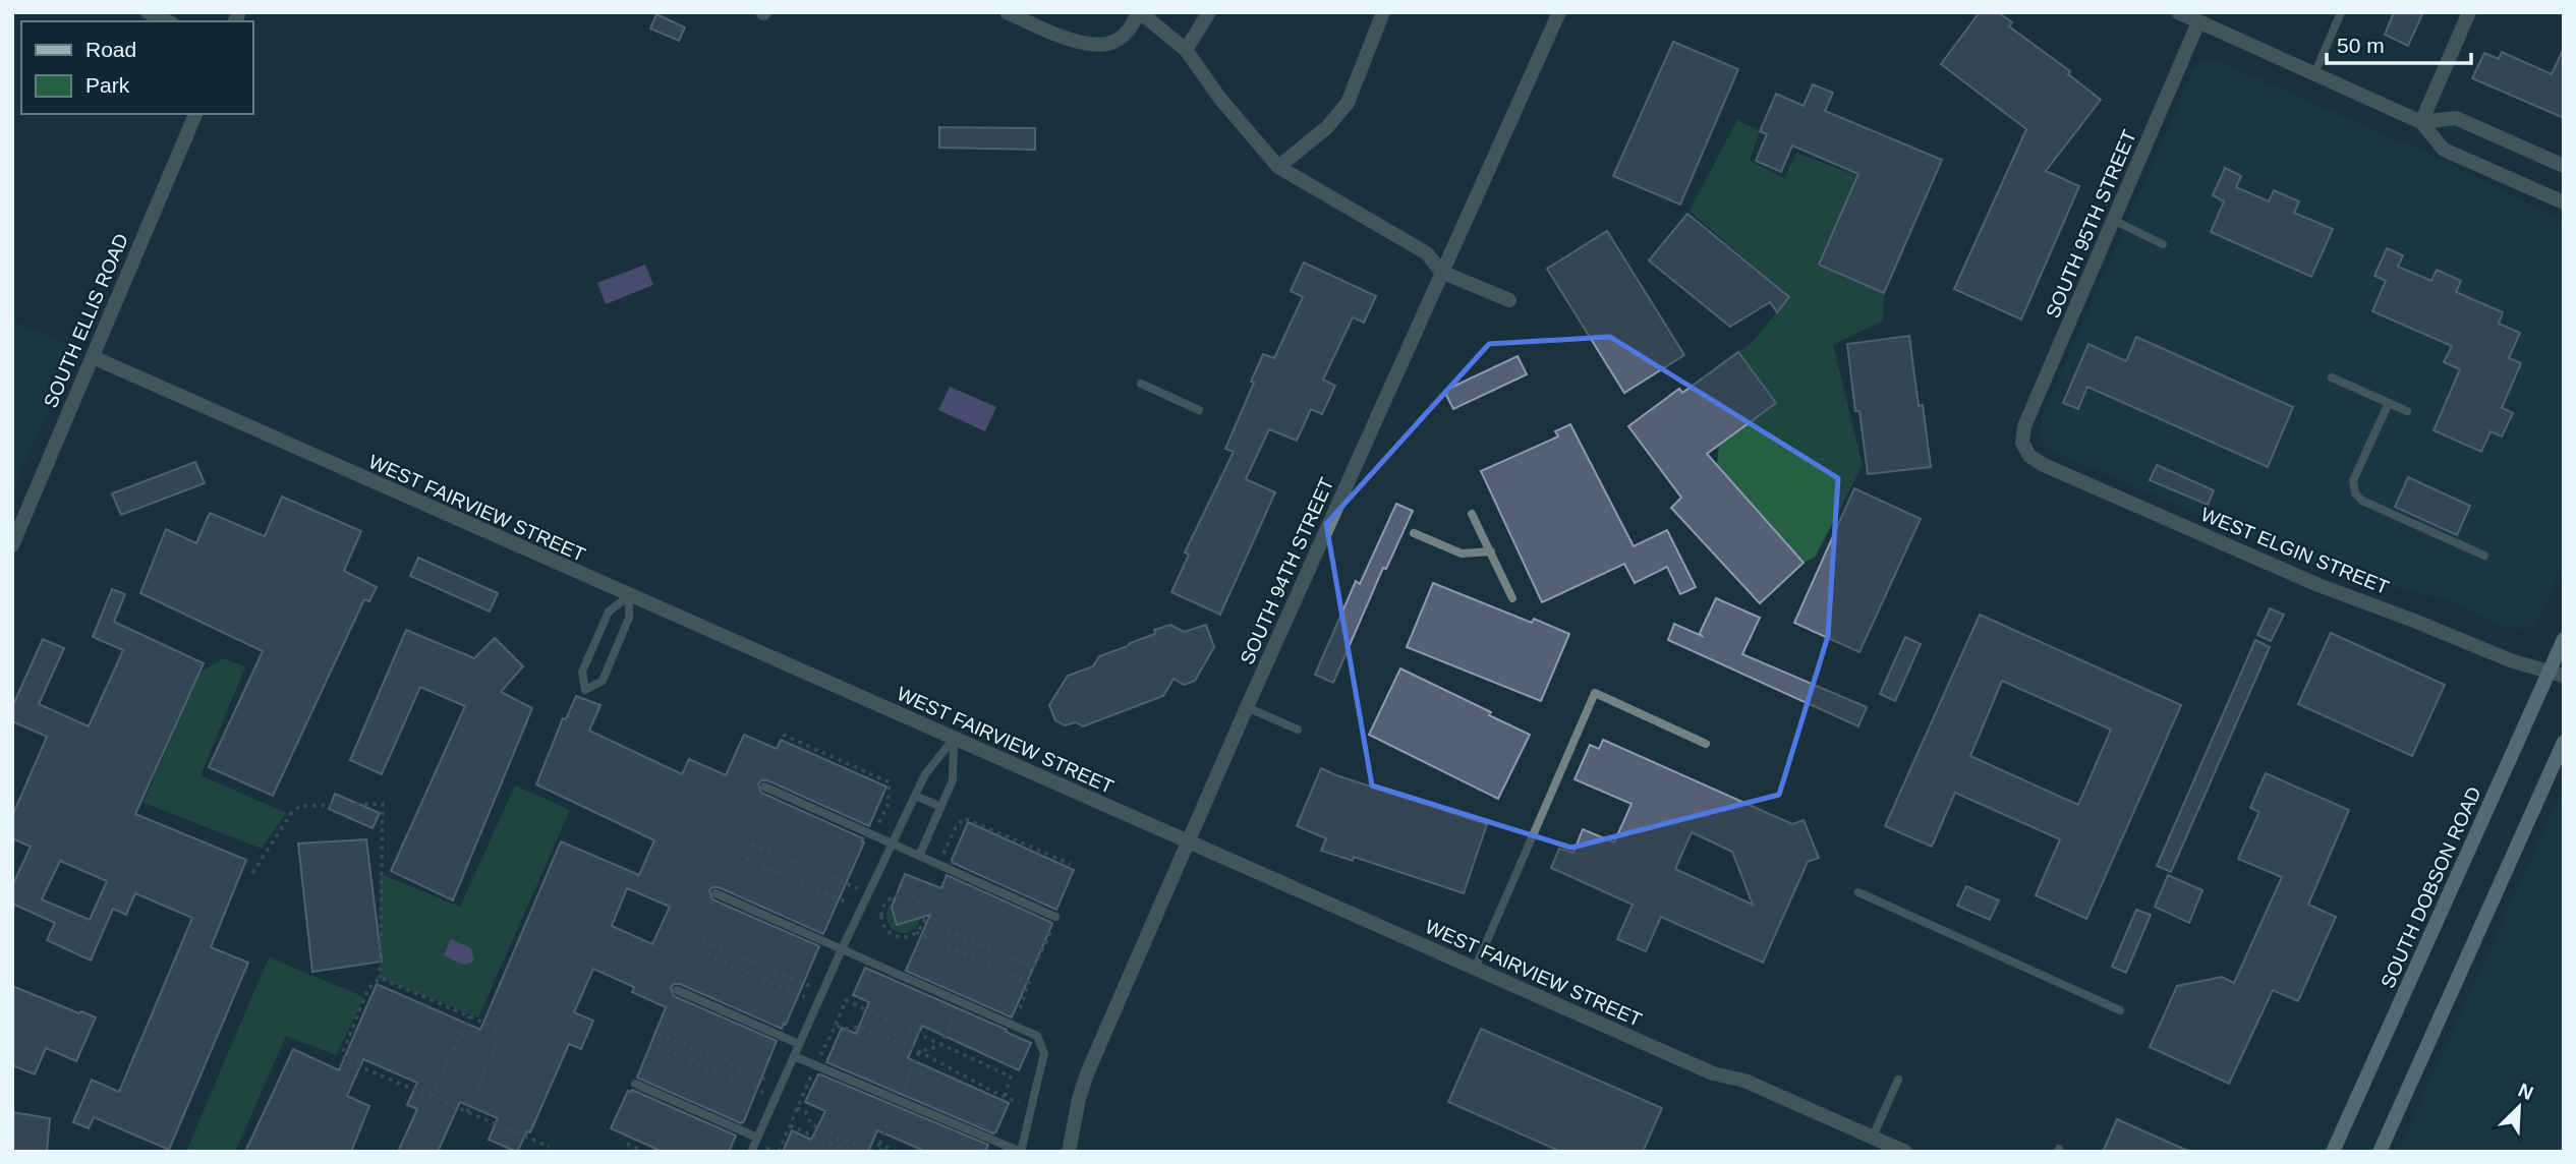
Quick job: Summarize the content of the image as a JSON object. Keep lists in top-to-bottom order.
{
  "streets": {
    "main road": ["SOUTH DOBSON ROAD"],
    "street": [
      "SOUTH 95TH STREET",
      "SOUTH ELLIS ROAD",
      "WEST FAIRVIEW STREET",
      "WEST ELGIN STREET",
      "SOUTH 94TH STREET"
    ]
  },
  "crossings": [
    ["SOUTH 95TH STREET", "WEST ELGIN STREET"],
    ["SOUTH ELLIS ROAD", "WEST FAIRVIEW STREET"],
    ["WEST FAIRVIEW STREET", "SOUTH 94TH STREET"],
    ["WEST ELGIN STREET", "SOUTH DOBSON ROAD"]
  ],
  "legend": ["Road", "Park"],
  "scale_bar": "50 m",
  "north": "top right"
}
